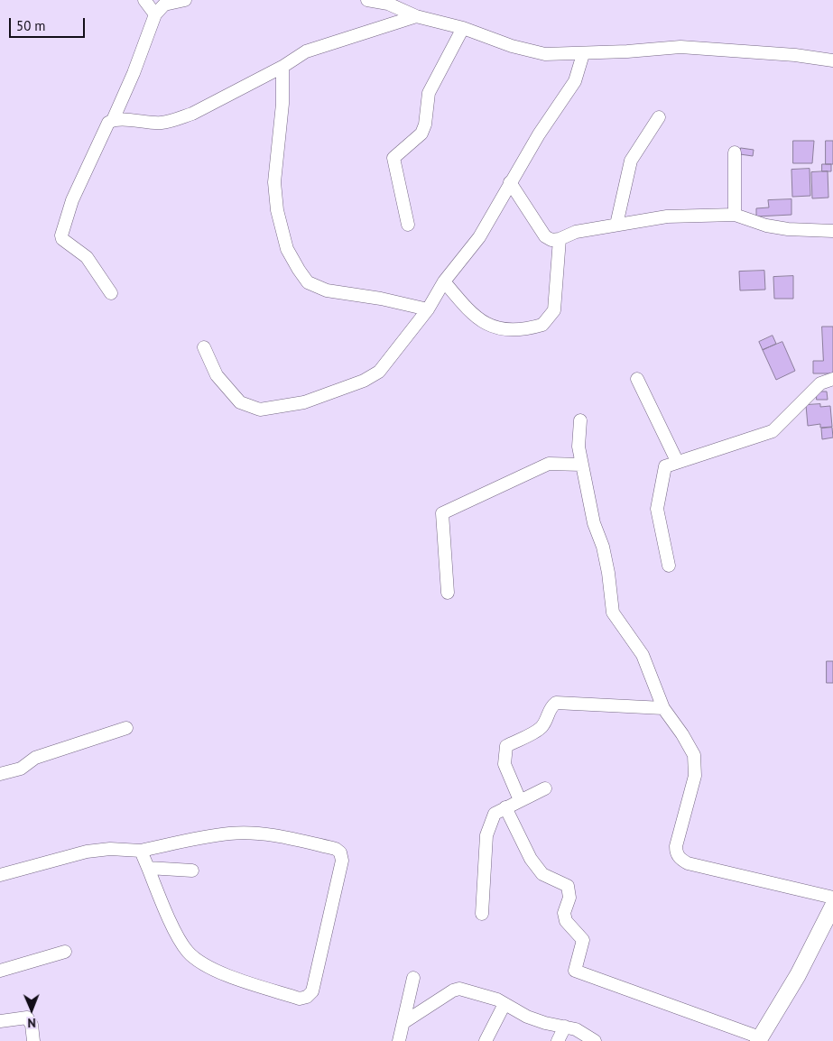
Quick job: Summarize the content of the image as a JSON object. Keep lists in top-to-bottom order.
{
  "scale_bar": "50 m",
  "north": "bottom"
}
